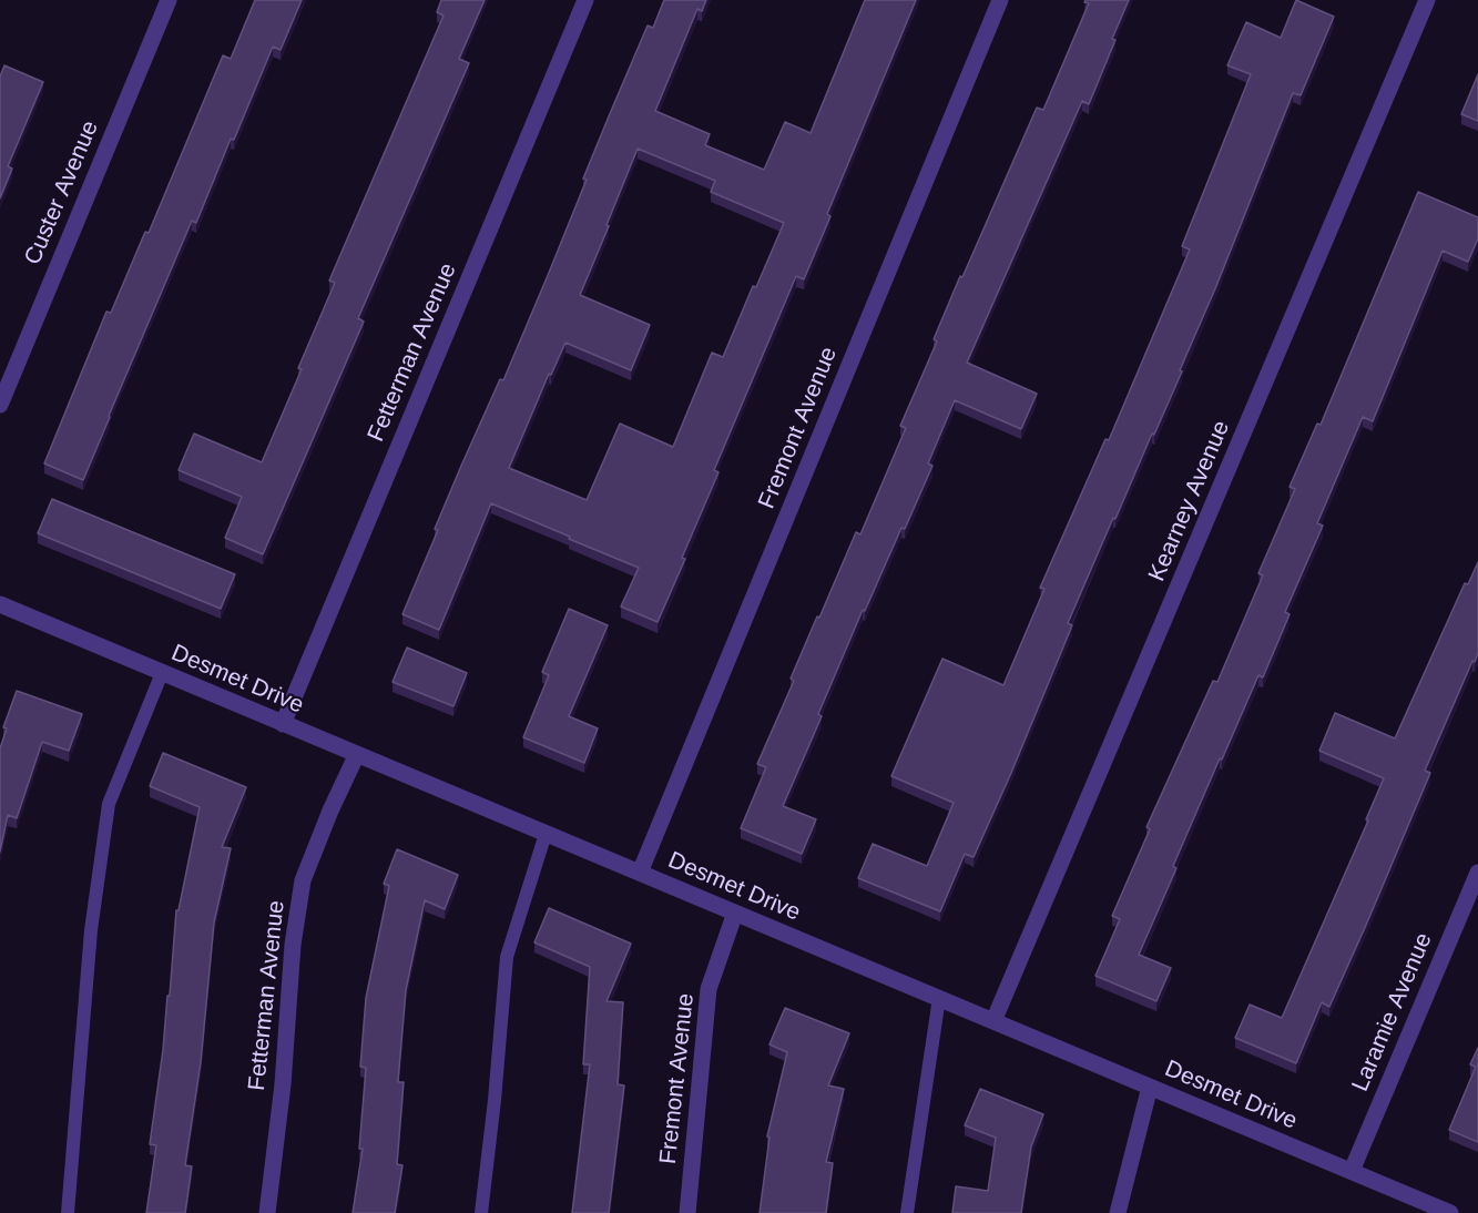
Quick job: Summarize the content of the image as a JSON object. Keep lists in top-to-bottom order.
{
  "streets": {
    "street": [
      "Custer Avenue",
      "Fetterman Avenue",
      "Fremont Avenue",
      "Kearney Avenue",
      "Desmet Drive",
      "Laramie Avenue"
    ]
  },
  "crossings": [
    ["Fetterman Avenue", "Desmet Drive"],
    ["Fremont Avenue", "Desmet Drive"],
    ["Kearney Avenue", "Desmet Drive"],
    ["Desmet Drive", "Laramie Avenue"]
  ]
}
